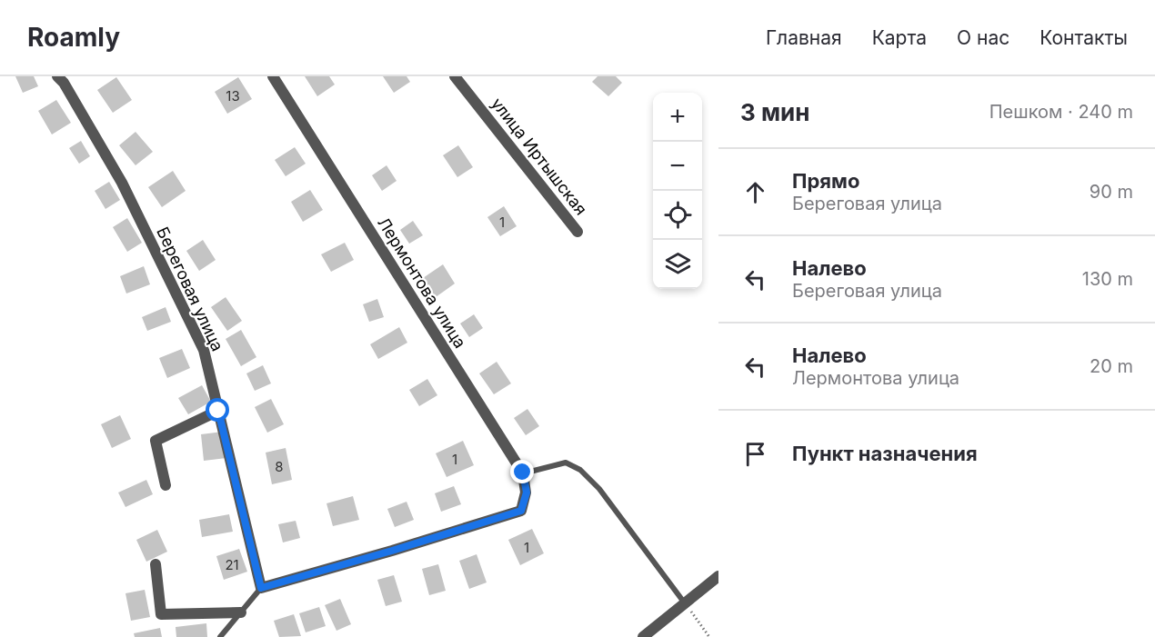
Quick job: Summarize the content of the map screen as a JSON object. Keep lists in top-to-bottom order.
{
  "streets": {
    "street": ["улица Иртышская", "Лермонтова улица", "Береговая улица"]
  },
  "crossings": [
    ["Лермонтова улица", "Береговая улица"]
  ],
  "house_numbers": [
    "13",
    "1",
    "1",
    "8",
    "1",
    "21"
  ],
  "page": {
    "header": "Roamly",
    "nav": [
      "Главная",
      "Карта",
      "О нас",
      "Контакты"
    ],
    "heading": ["3 мин", "Пешком · 240 m"],
    "map_buttons": ["+", "−"],
    "list": [
      ["Прямо", "Береговая улица", "90 m"],
      ["Налево", "Береговая улица", "130 m"],
      ["Налево", "Лермонтова улица", "20 m"],
      "Пункт назначения"
    ]
  }
}
